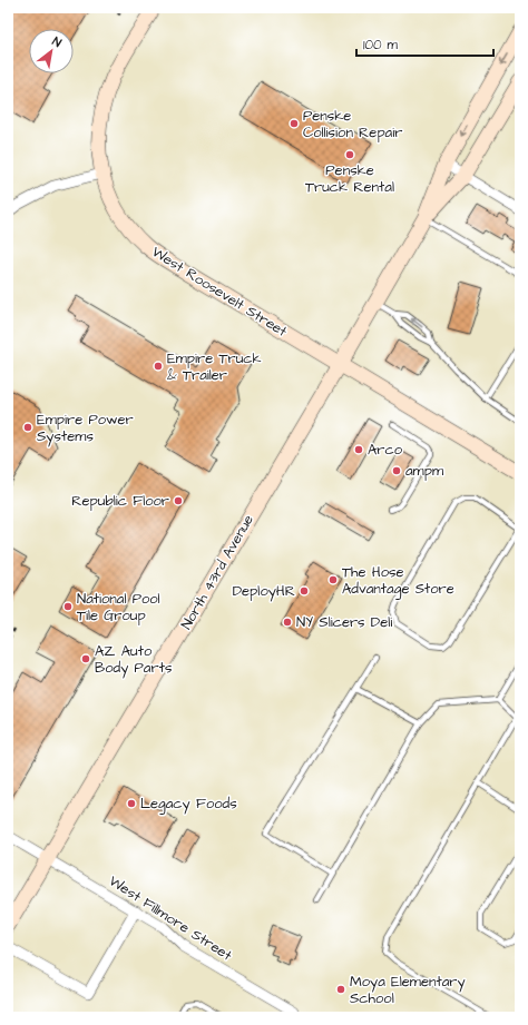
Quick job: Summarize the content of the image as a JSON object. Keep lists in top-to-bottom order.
{
  "streets": {
    "main road": ["West Roosevelt Street", "North 43rd Avenue"],
    "street": ["West Fillmore Street"]
  },
  "crossings": [
    ["West Roosevelt Street", "North 43rd Avenue"],
    ["North 43rd Avenue", "West Fillmore Street"]
  ],
  "places": [
    "Penske Collision Repair",
    "Penske Truck Rental",
    "Empire Truck & Trailer",
    "Empire Power Systems",
    "Arco",
    "ampm",
    "Republic Floor",
    "The Hose Advantage Store",
    "DeployHR",
    "National Pool Tile Group",
    "NY Slicers Deli",
    "AZ Auto Body Parts",
    "Legacy Foods",
    "Moya Elementary School"
  ],
  "scale_bar": "100 m",
  "north": "top right"
}
